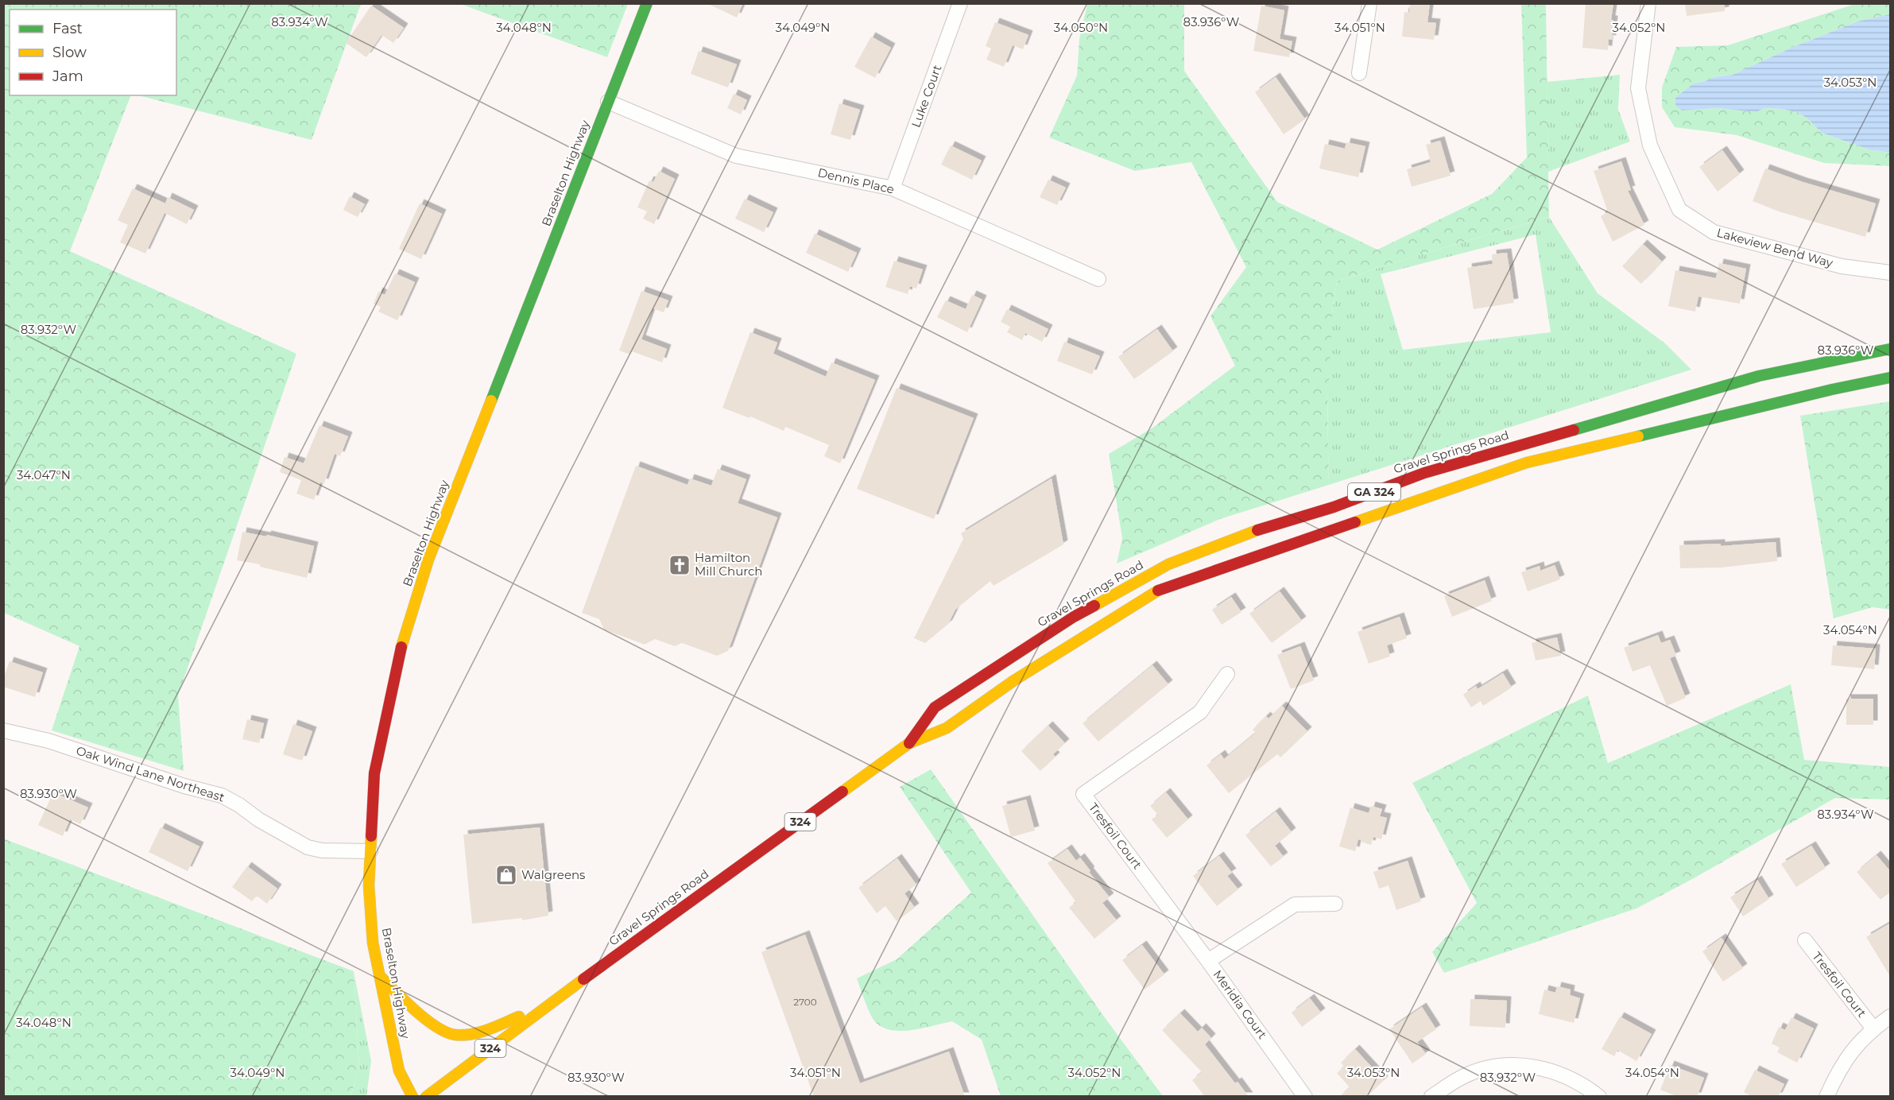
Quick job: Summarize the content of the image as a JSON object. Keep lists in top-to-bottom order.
{
  "streets": {
    "main road": [
      "Braselton Highway",
      "Gravel Springs Road",
      "GA 324",
      "324"
    ],
    "street": [
      "Luke Court",
      "Dennis Place",
      "Lakeview Bend Way",
      "Oak Wind Lane Northeast",
      "Tresfoil Court",
      "Meridia Court"
    ]
  },
  "crossings": [
    ["Luke Court", "Dennis Place"],
    ["Braselton Highway", "Dennis Place"],
    ["Braselton Highway", "Oak Wind Lane Northeast"],
    ["Tresfoil Court", "Meridia Court"]
  ],
  "places": {
    "church": ["Hamilton Mill Church"],
    "shop": ["Walgreens"]
  },
  "house_numbers": ["2700"],
  "legend": ["Fast", "Slow", "Jam"],
  "coordinates": [
    "83.934°W",
    "83.936°W",
    "34.048°N",
    "34.049°N",
    "34.050°N",
    "34.051°N",
    "34.052°N",
    "34.053°N",
    "83.932°W",
    "34.047°N",
    "34.054°N",
    "83.930°W"
  ]
}
